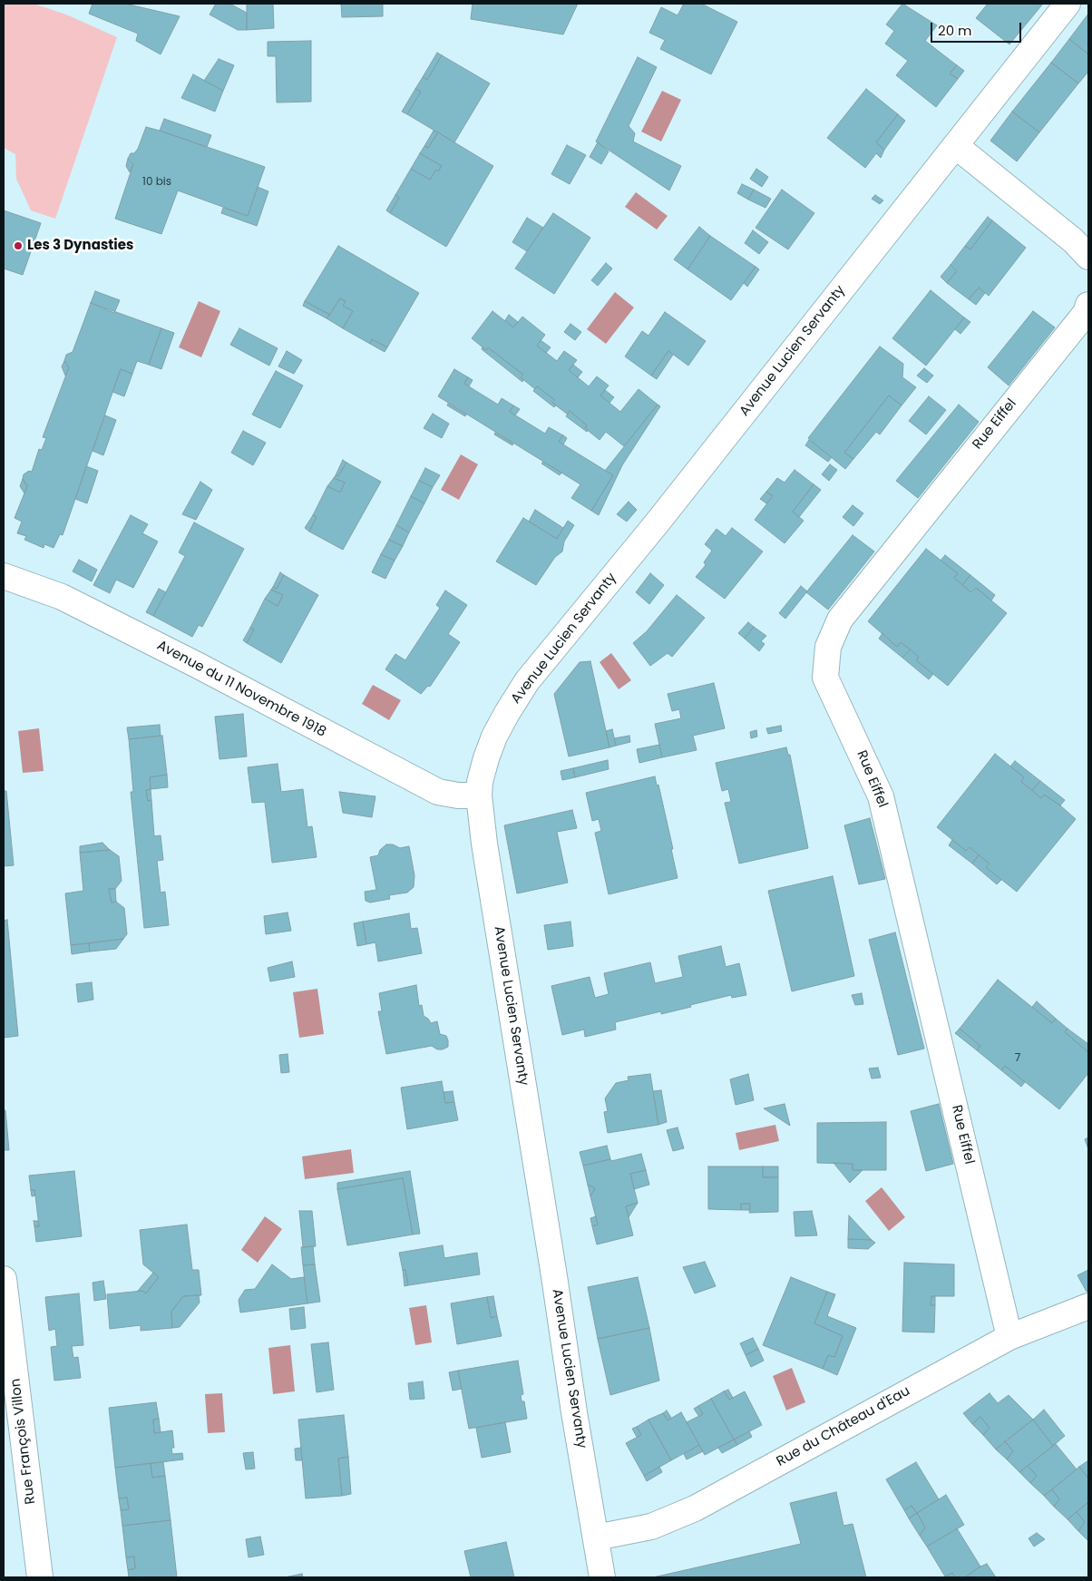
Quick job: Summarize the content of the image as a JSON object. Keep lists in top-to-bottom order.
{
  "streets": {
    "street": [
      "Avenue Lucien Servanty",
      "Rue Eiffel",
      "Avenue du 11 Novembre 1918",
      "Rue du Château d'Eau",
      "Rue François Villon"
    ]
  },
  "crossings": [
    ["Avenue Lucien Servanty", "Avenue du 11 Novembre 1918"],
    ["Avenue Lucien Servanty", "Rue du Château d'Eau"],
    ["Rue Eiffel", "Rue du Château d'Eau"]
  ],
  "places": ["Les 3 Dynasties"],
  "house_numbers": ["10 bis", "7"],
  "scale_bar": "20 m"
}
